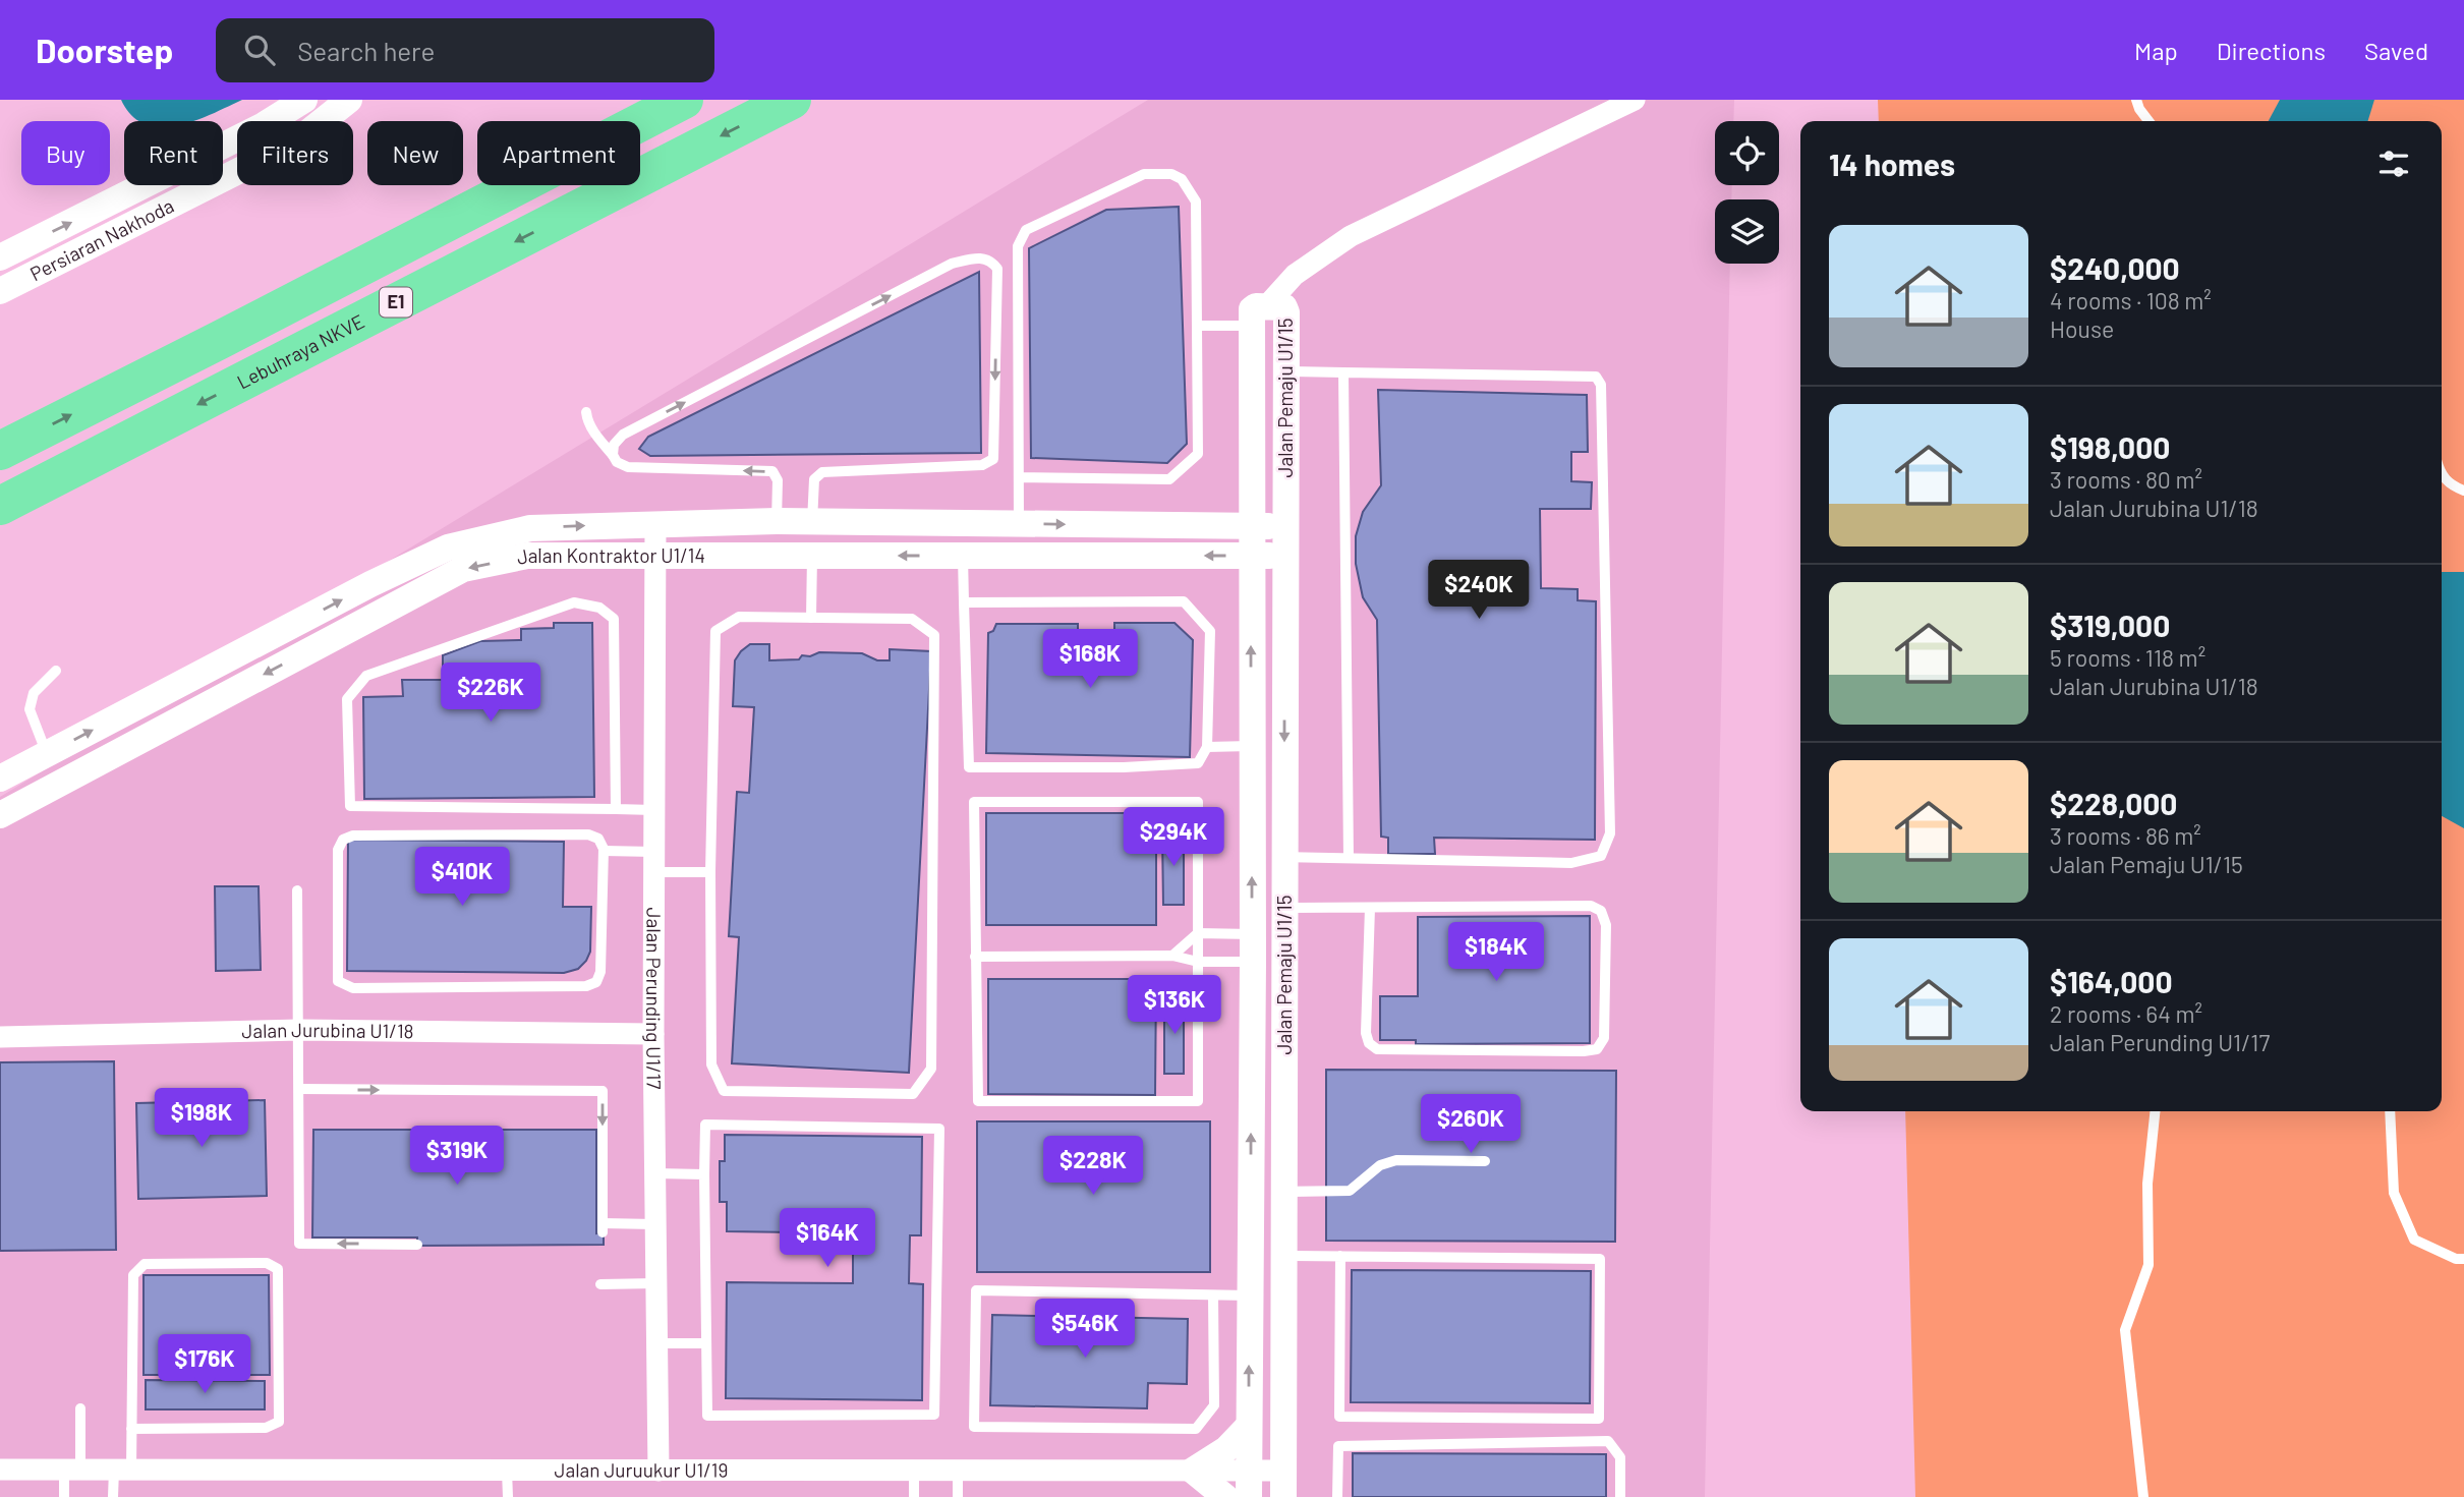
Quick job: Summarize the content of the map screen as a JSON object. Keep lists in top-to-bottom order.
{
  "streets": {
    "highway": ["E1", "Lebuhraya NKVE"],
    "street": [
      "Persiaran Nakhoda",
      "Jalan Pemaju U1/15",
      "Jalan Kontraktor U1/14",
      "Jalan Perunding U1/17",
      "Jalan Jurubina U1/18",
      "Jalan Juruukur U1/19"
    ]
  },
  "crossings": [
    ["Jalan Pemaju U1/15", "Jalan Kontraktor U1/14"],
    ["Jalan Pemaju U1/15", "Jalan Juruukur U1/19"],
    ["Jalan Kontraktor U1/14", "Jalan Perunding U1/17"],
    ["Jalan Perunding U1/17", "Jalan Jurubina U1/18"],
    ["Jalan Perunding U1/17", "Jalan Juruukur U1/19"]
  ],
  "page": {
    "header": "Doorstep",
    "search": "Search here",
    "nav": ["Map", "Directions", "Saved"],
    "chip": [
      "Buy",
      "Rent",
      "Filters",
      "New",
      "Apartment"
    ],
    "heading": "14 homes",
    "list": [
      {
        "name": "$240,000",
        "note": "4 rooms · 108 m² · House"
      },
      {
        "name": "$198,000",
        "note": "3 rooms · 80 m² · Jalan Jurubina U1/18"
      },
      {
        "name": "$319,000",
        "note": "5 rooms · 118 m² · Jalan Jurubina U1/18"
      },
      {
        "name": "$228,000",
        "note": "3 rooms · 86 m² · Jalan Pemaju U1/15"
      },
      {
        "name": "$164,000",
        "note": "2 rooms · 64 m² · Jalan Perunding U1/17"
      }
    ],
    "price": [
      "$240K",
      "$168K",
      "$226K",
      "$294K",
      "$410K",
      "$184K",
      "$136K",
      "$198K",
      "$260K",
      "$319K",
      "$228K",
      "$164K",
      "$546K",
      "$176K"
    ]
  }
}
